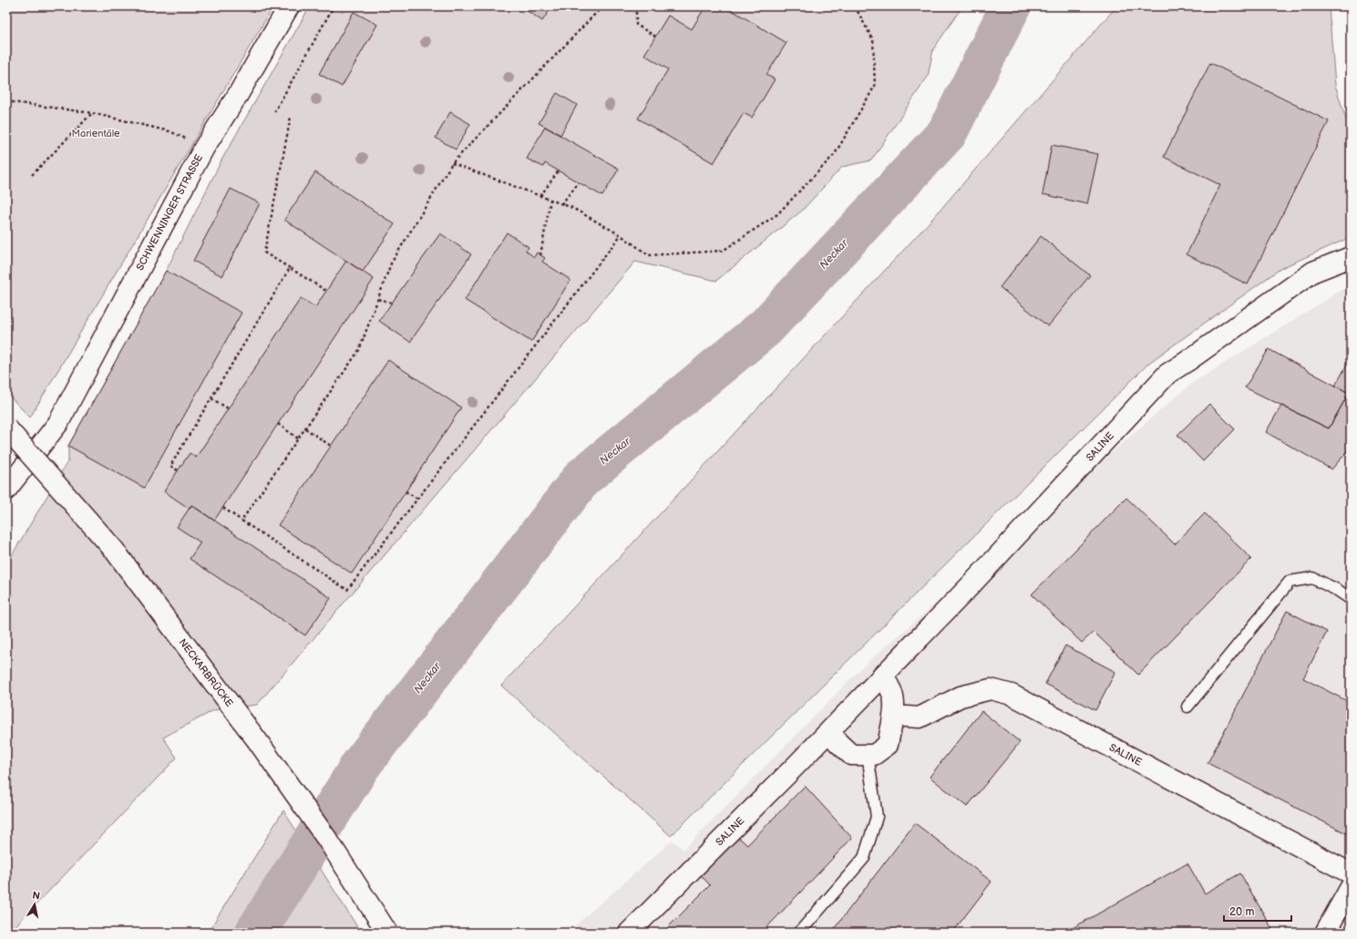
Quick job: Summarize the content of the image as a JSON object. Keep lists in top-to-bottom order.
{
  "streets": {
    "street": ["SCHWENNINGER STRASSE", "SALINE", "NECKARBRÜCKE"]
  },
  "water": ["Neckar"],
  "parks": ["Marientäle"],
  "scale_bar": "20 m",
  "north": "top"
}
